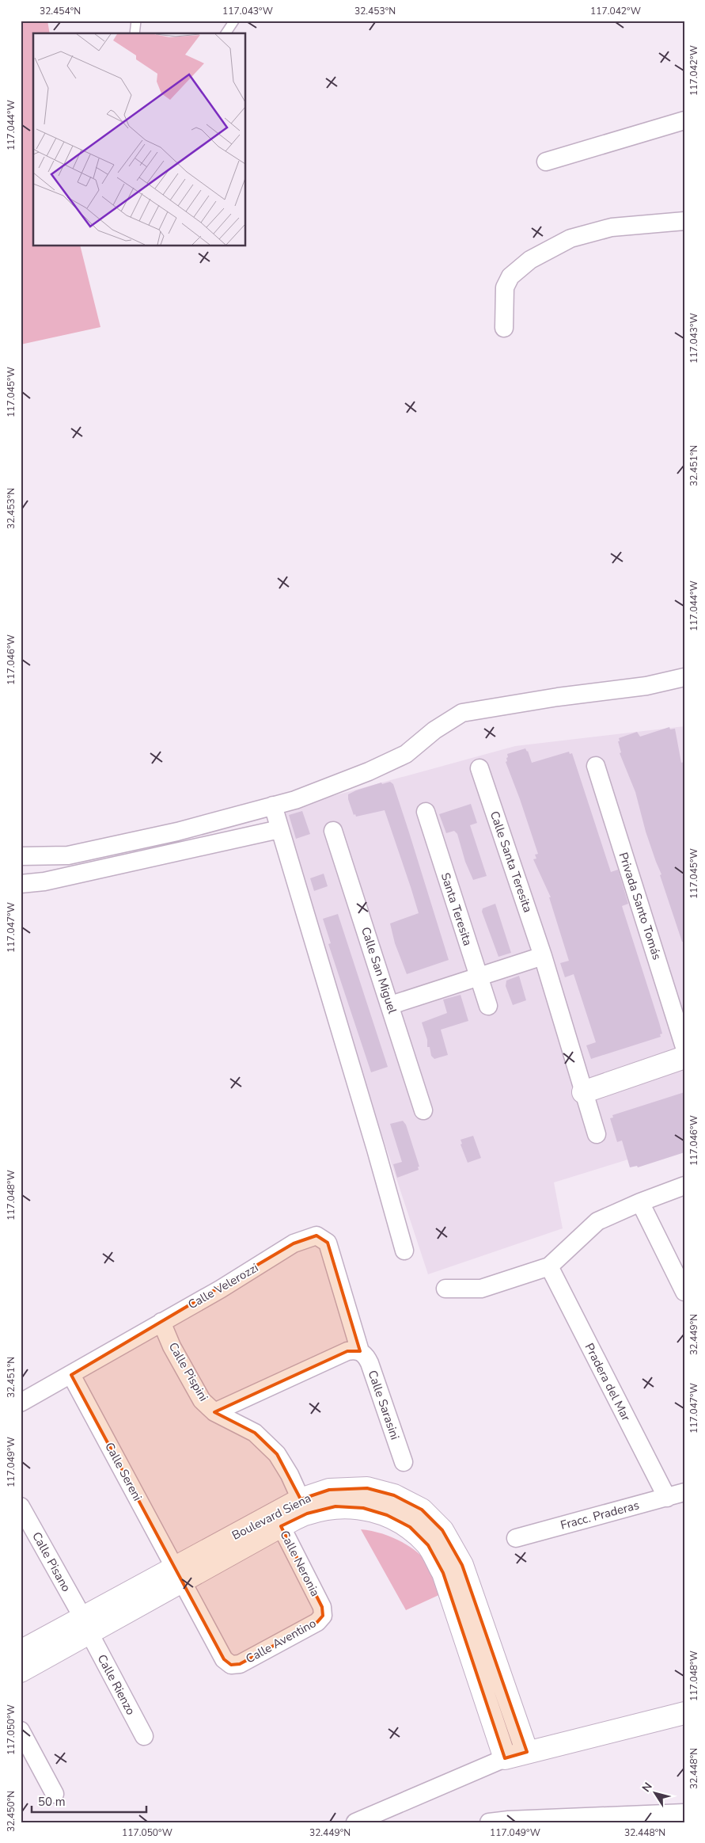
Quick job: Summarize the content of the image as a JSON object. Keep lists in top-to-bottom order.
{
  "streets": {
    "street": [
      "Calle Santa Teresita",
      "Privada Santo Tomás",
      "Santa Teresita",
      "Calle San Miguel",
      "Calle Velerozzi",
      "Calle Pispini",
      "Pradera del Mar",
      "Calle Sarasini",
      "Calle Sereni",
      "Fracc. Praderas",
      "Boulevard Siena",
      "Calle Pisano",
      "Calle Neronia",
      "Calle Aventino",
      "Calle Rienzo"
    ]
  },
  "crossings": [
    ["Calle Velerozzi", "Calle Pispini"],
    ["Calle Velerozzi", "Calle Sarasini"],
    ["Calle Velerozzi", "Calle Sereni"],
    ["Calle Pispini", "Boulevard Siena"],
    ["Pradera del Mar", "Fracc. Praderas"],
    ["Calle Sereni", "Boulevard Siena"],
    ["Calle Sereni", "Calle Aventino"],
    ["Boulevard Siena", "Calle Pisano"],
    ["Boulevard Siena", "Calle Neronia"],
    ["Boulevard Siena", "Calle Aventino"],
    ["Boulevard Siena", "Calle Rienzo"],
    ["Calle Pisano", "Calle Rienzo"],
    ["Calle Neronia", "Calle Aventino"]
  ],
  "scale_bar": "50 m",
  "north": "top left",
  "coordinates": [
    "32.454°N",
    "117.043°W",
    "32.453°N",
    "117.042°W",
    "117.044°W",
    "117.045°W",
    "32.451°N",
    "117.046°W",
    "117.047°W",
    "117.048°W",
    "32.449°N",
    "117.049°W",
    "117.050°W",
    "32.448°N",
    "32.450°N"
  ]
}
